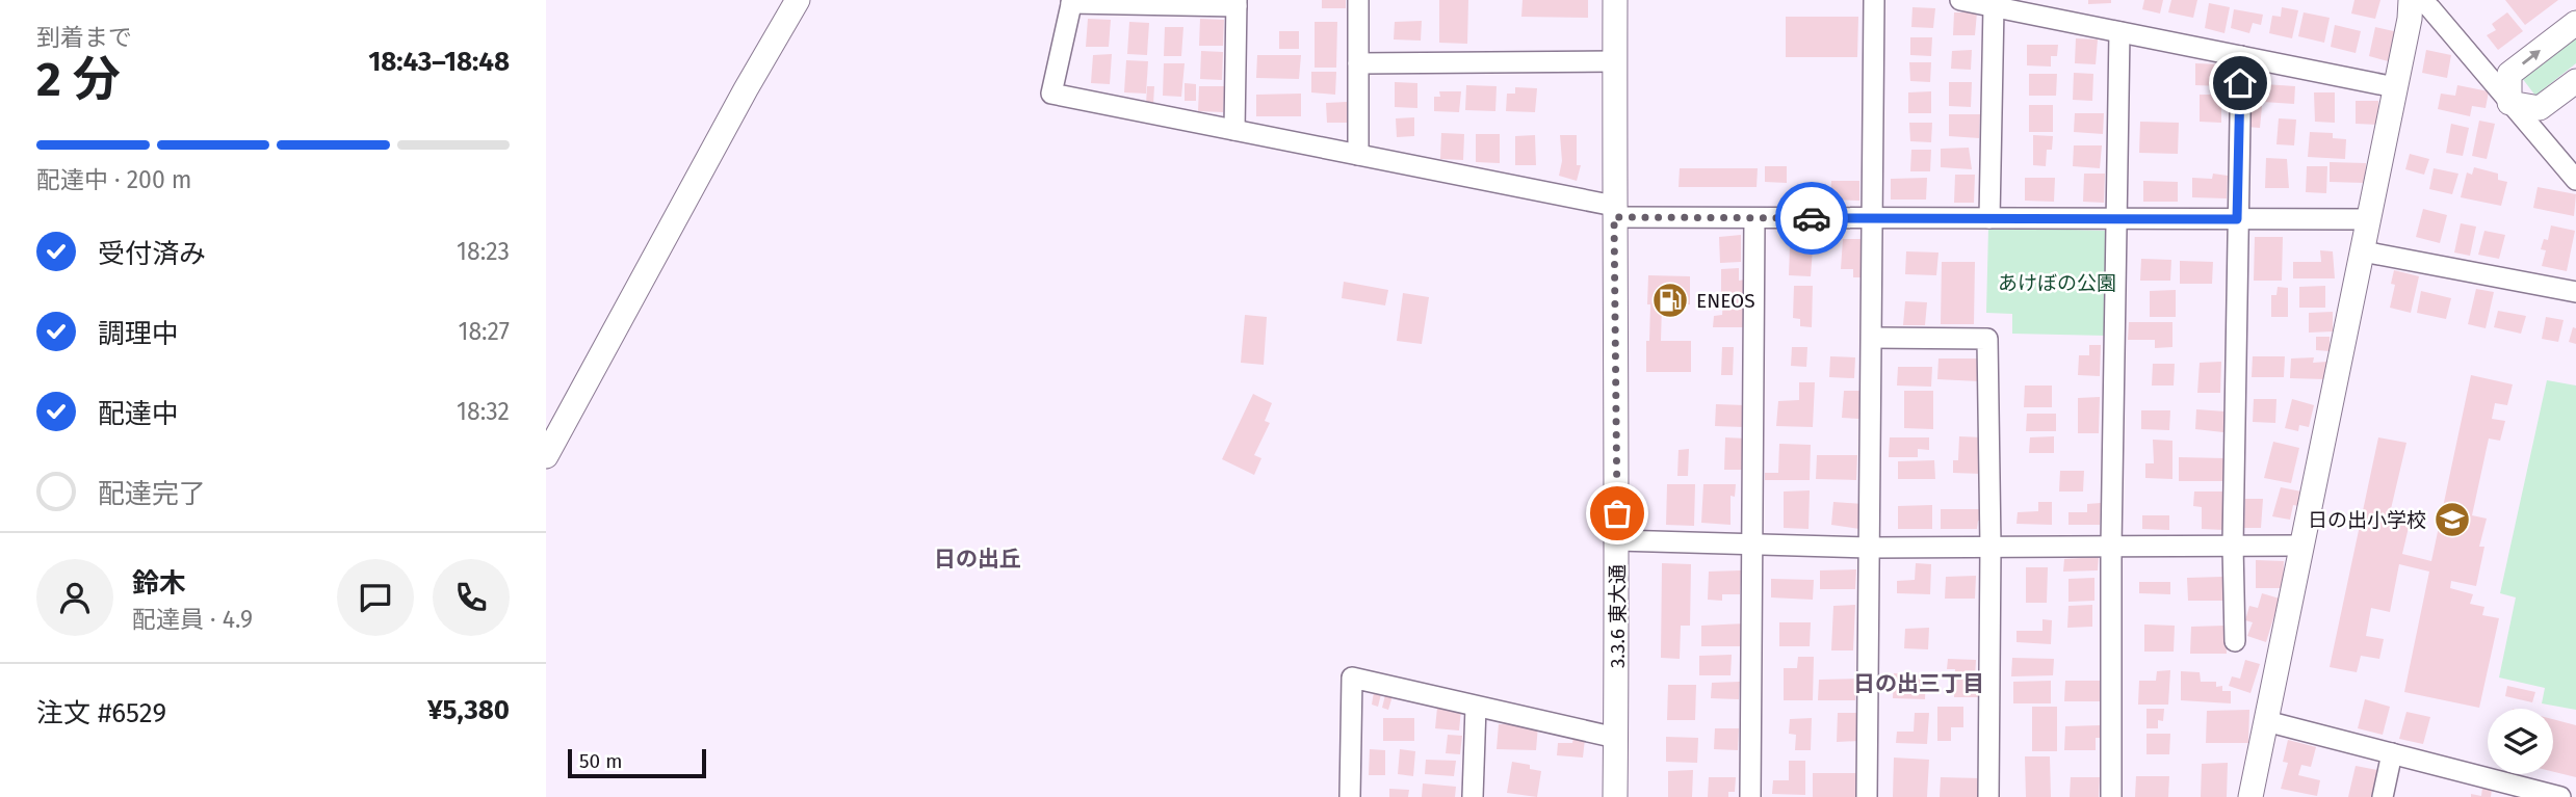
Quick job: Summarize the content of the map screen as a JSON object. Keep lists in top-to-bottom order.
{
  "streets": {
    "street": ["3.3.6 東大通"]
  },
  "districts": ["日の出丘", "日の出三丁目"],
  "parks": ["あけぼの公園"],
  "places": {
    "fuel station": ["ENEOS"],
    "school or university": ["日の出小学校"]
  },
  "scale_bar": "50 m",
  "page": {
    "heading": ["2 分", "到着まで", "18:43–18:48"],
    "panel": [
      "鈴木",
      "配達員 · 4.9",
      "注文 #6529",
      "¥5,380"
    ],
    "bar": "配達中 · 200 m",
    "list": [
      ["受付済み", "18:23"],
      ["調理中", "18:27"],
      ["配達中", "18:32"],
      "配達完了"
    ],
    "scale": "50 m"
  }
}
